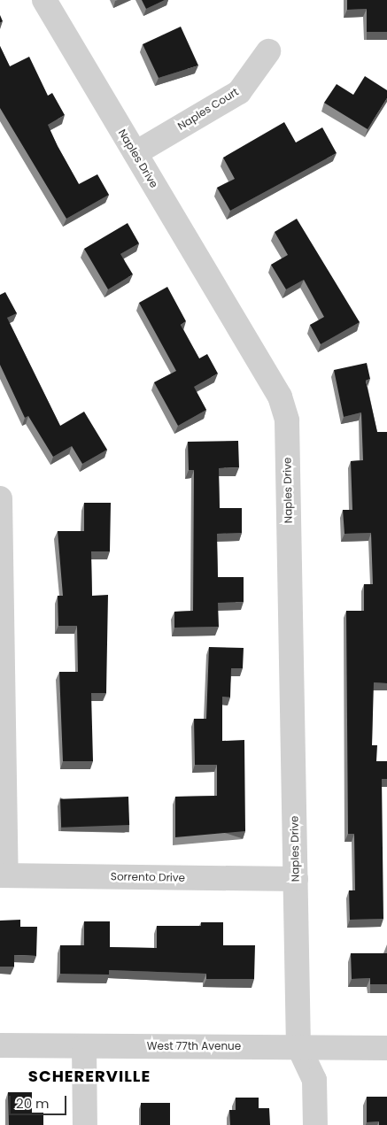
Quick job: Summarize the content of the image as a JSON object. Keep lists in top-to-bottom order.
{
  "streets": {
    "street": [
      "Naples Court",
      "Naples Drive",
      "Sorrento Drive",
      "West 77th Avenue"
    ]
  },
  "crossings": [
    ["Naples Court", "Naples Drive"],
    ["Naples Drive", "Sorrento Drive"],
    ["Naples Drive", "West 77th Avenue"]
  ],
  "districts": ["SCHERERVILLE"],
  "scale_bar": "20 m"
}
